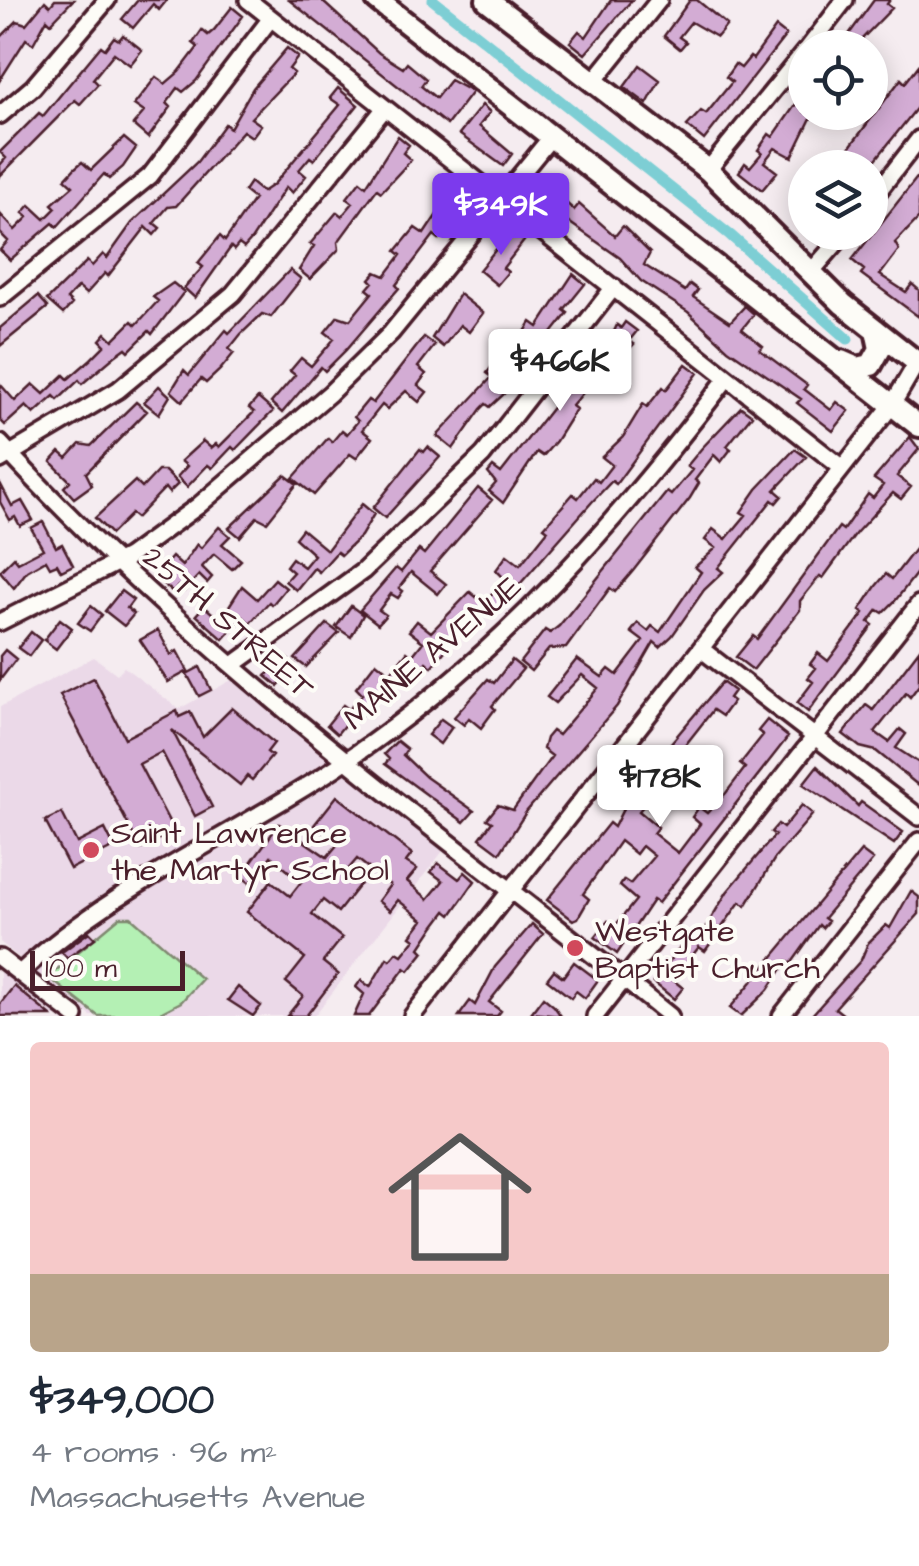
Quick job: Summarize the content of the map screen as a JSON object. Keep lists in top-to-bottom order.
{
  "streets": {
    "street": ["25TH STREET", "MAINE AVENUE"]
  },
  "crossings": [
    ["25TH STREET", "MAINE AVENUE"]
  ],
  "places": ["Saint Lawrence the Martyr School", "Westgate Baptist Church"],
  "scale_bar": "100 m",
  "page": {
    "price": ["$349K", "$466K", "$178K"],
    "scale": "100 m",
    "list": [
      {
        "name": "$349,000",
        "note": "4 rooms · 96 m² · Massachusetts Avenue"
      }
    ]
  }
}
